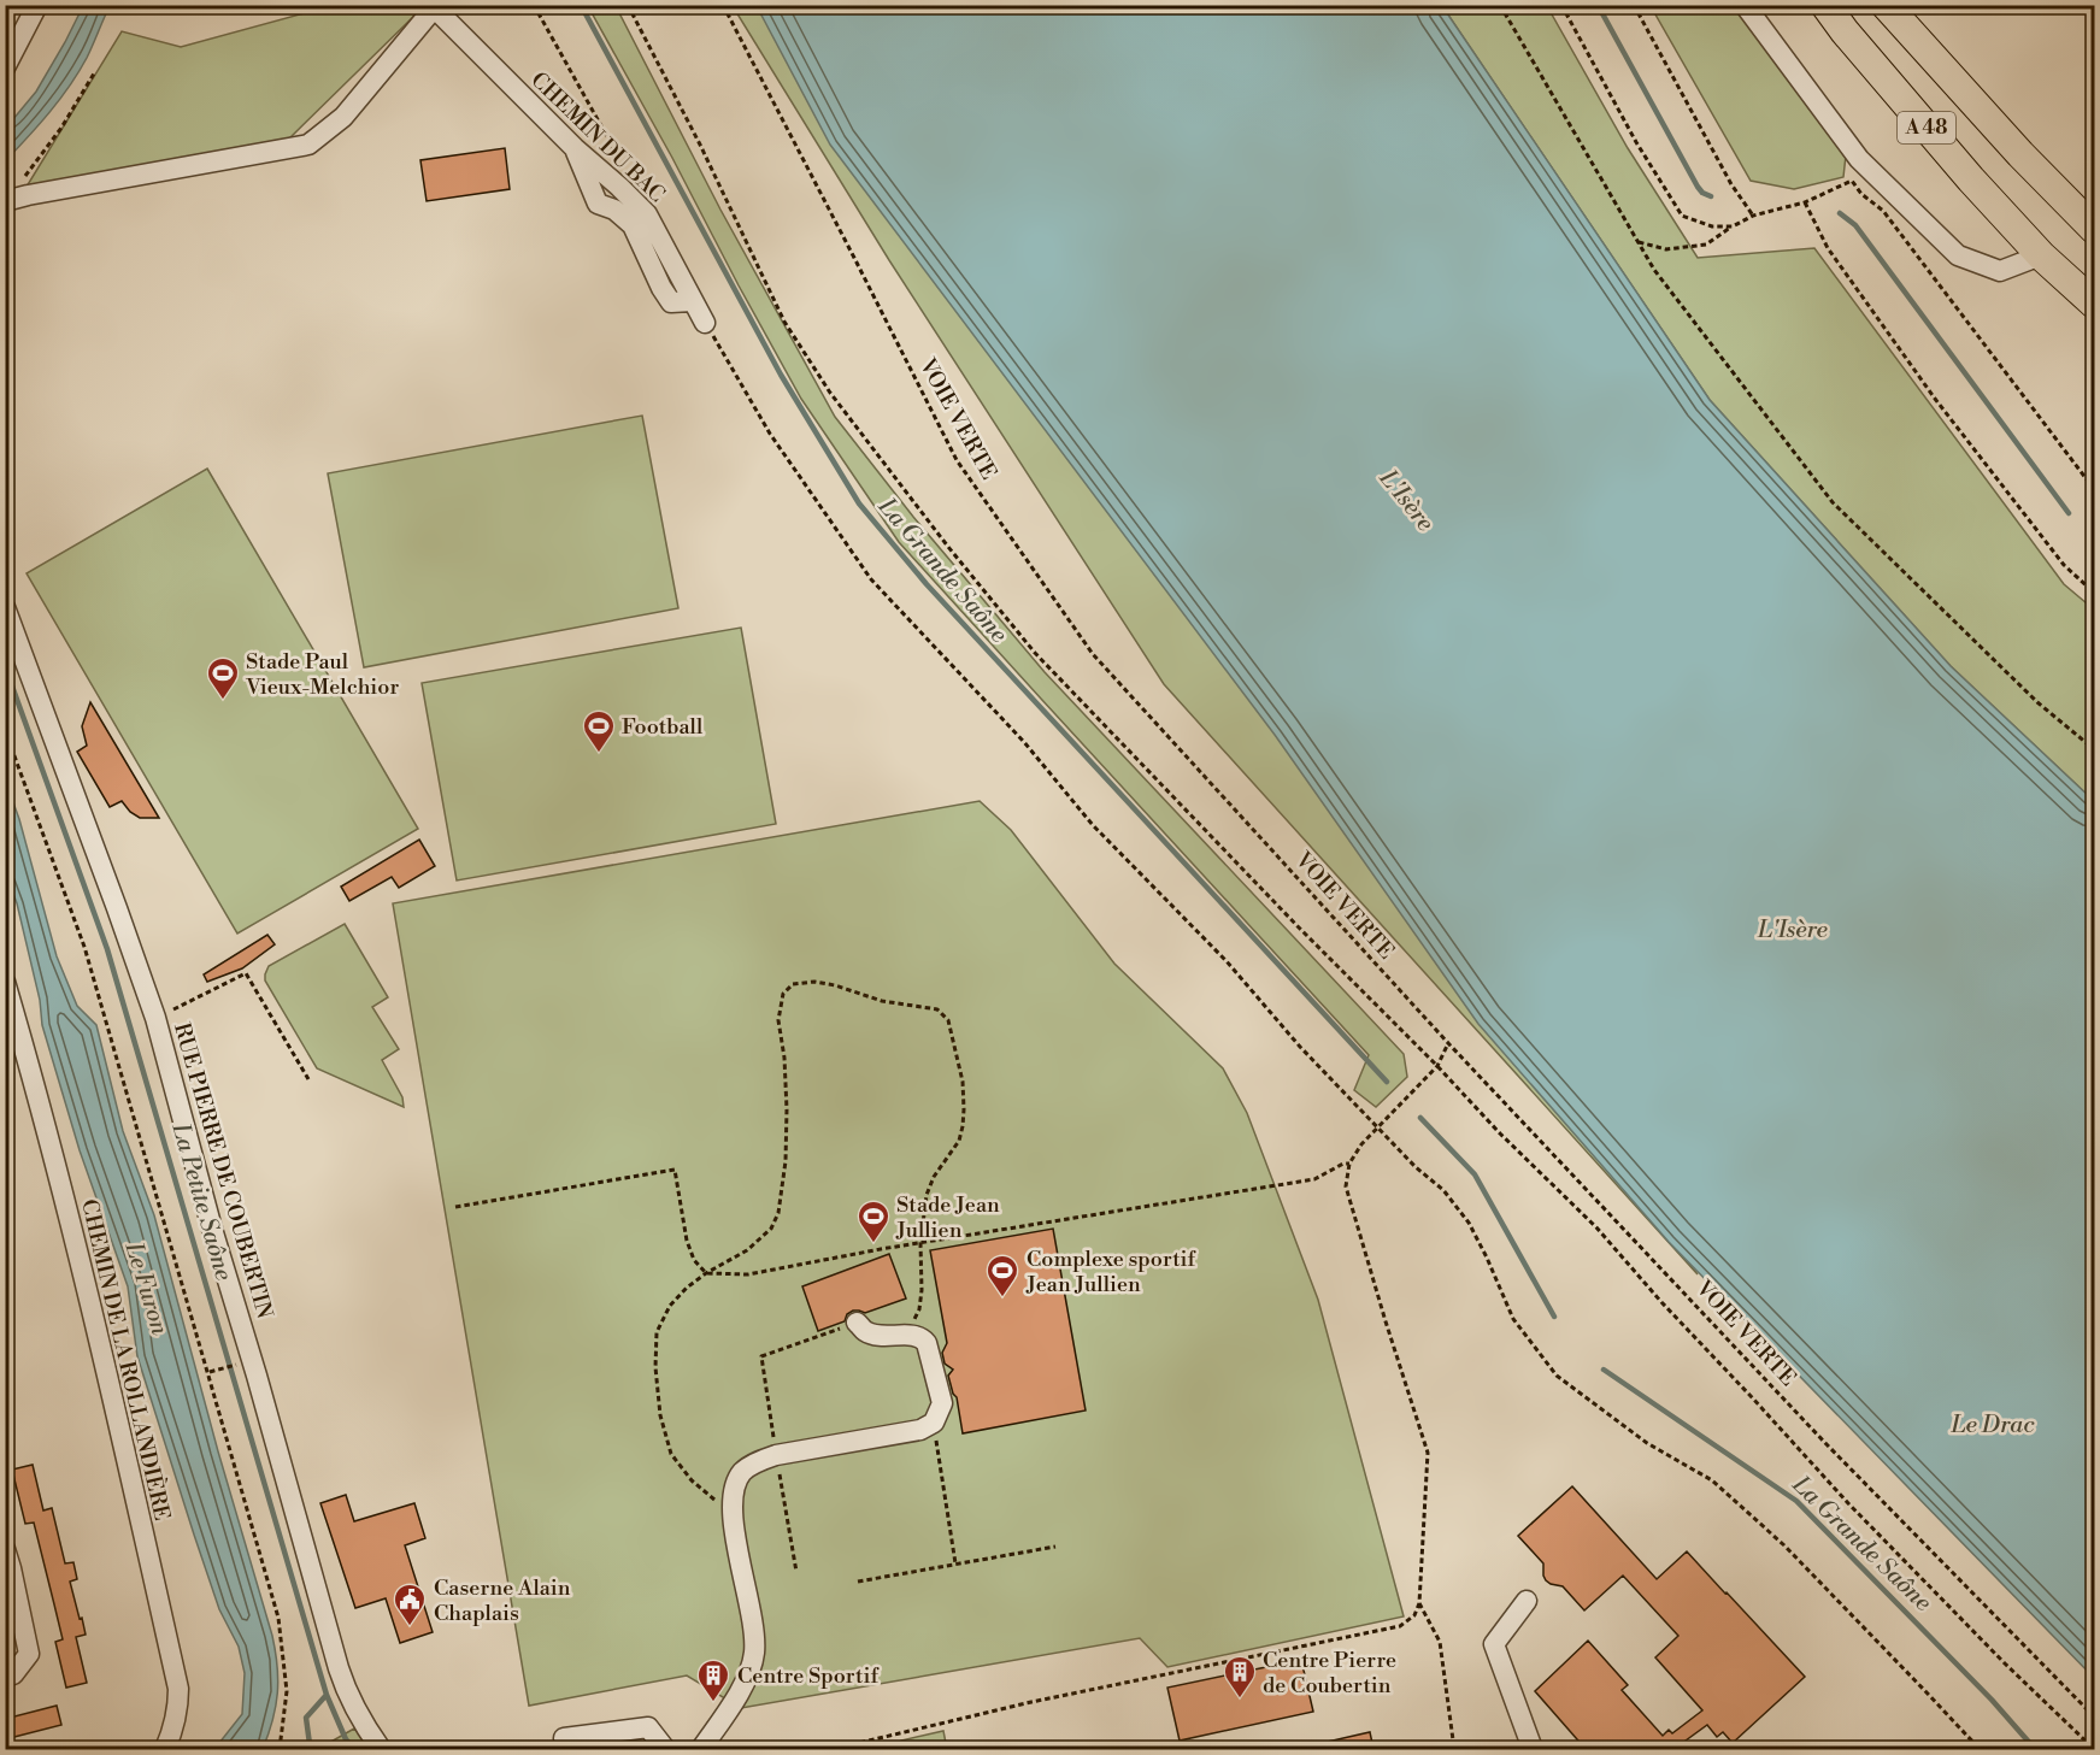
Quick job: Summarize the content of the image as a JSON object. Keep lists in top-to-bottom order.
{
  "streets": {
    "highway": ["A 48"],
    "street": ["CHEMIN DU BAC", "RUE PIERRE DE COUBERTIN", "CHEMIN DE LA ROLLANDIÈRE"],
    "path": ["VOIE VERTE"]
  },
  "water": [
    "L'Isère",
    "La Grande Saône",
    "La Petite Saône",
    "Le Furon",
    "Le Drac"
  ],
  "places": {
    "sports": [
      "Stade Paul Vieux-Melchior",
      "Football",
      "Stade Jean Jullien",
      "Complexe sportif Jean Jullien"
    ],
    "public building": ["Caserne Alain Chaplais"],
    "building": ["Centre Pierre de Coubertin", "Centre Sportif"]
  }
}
